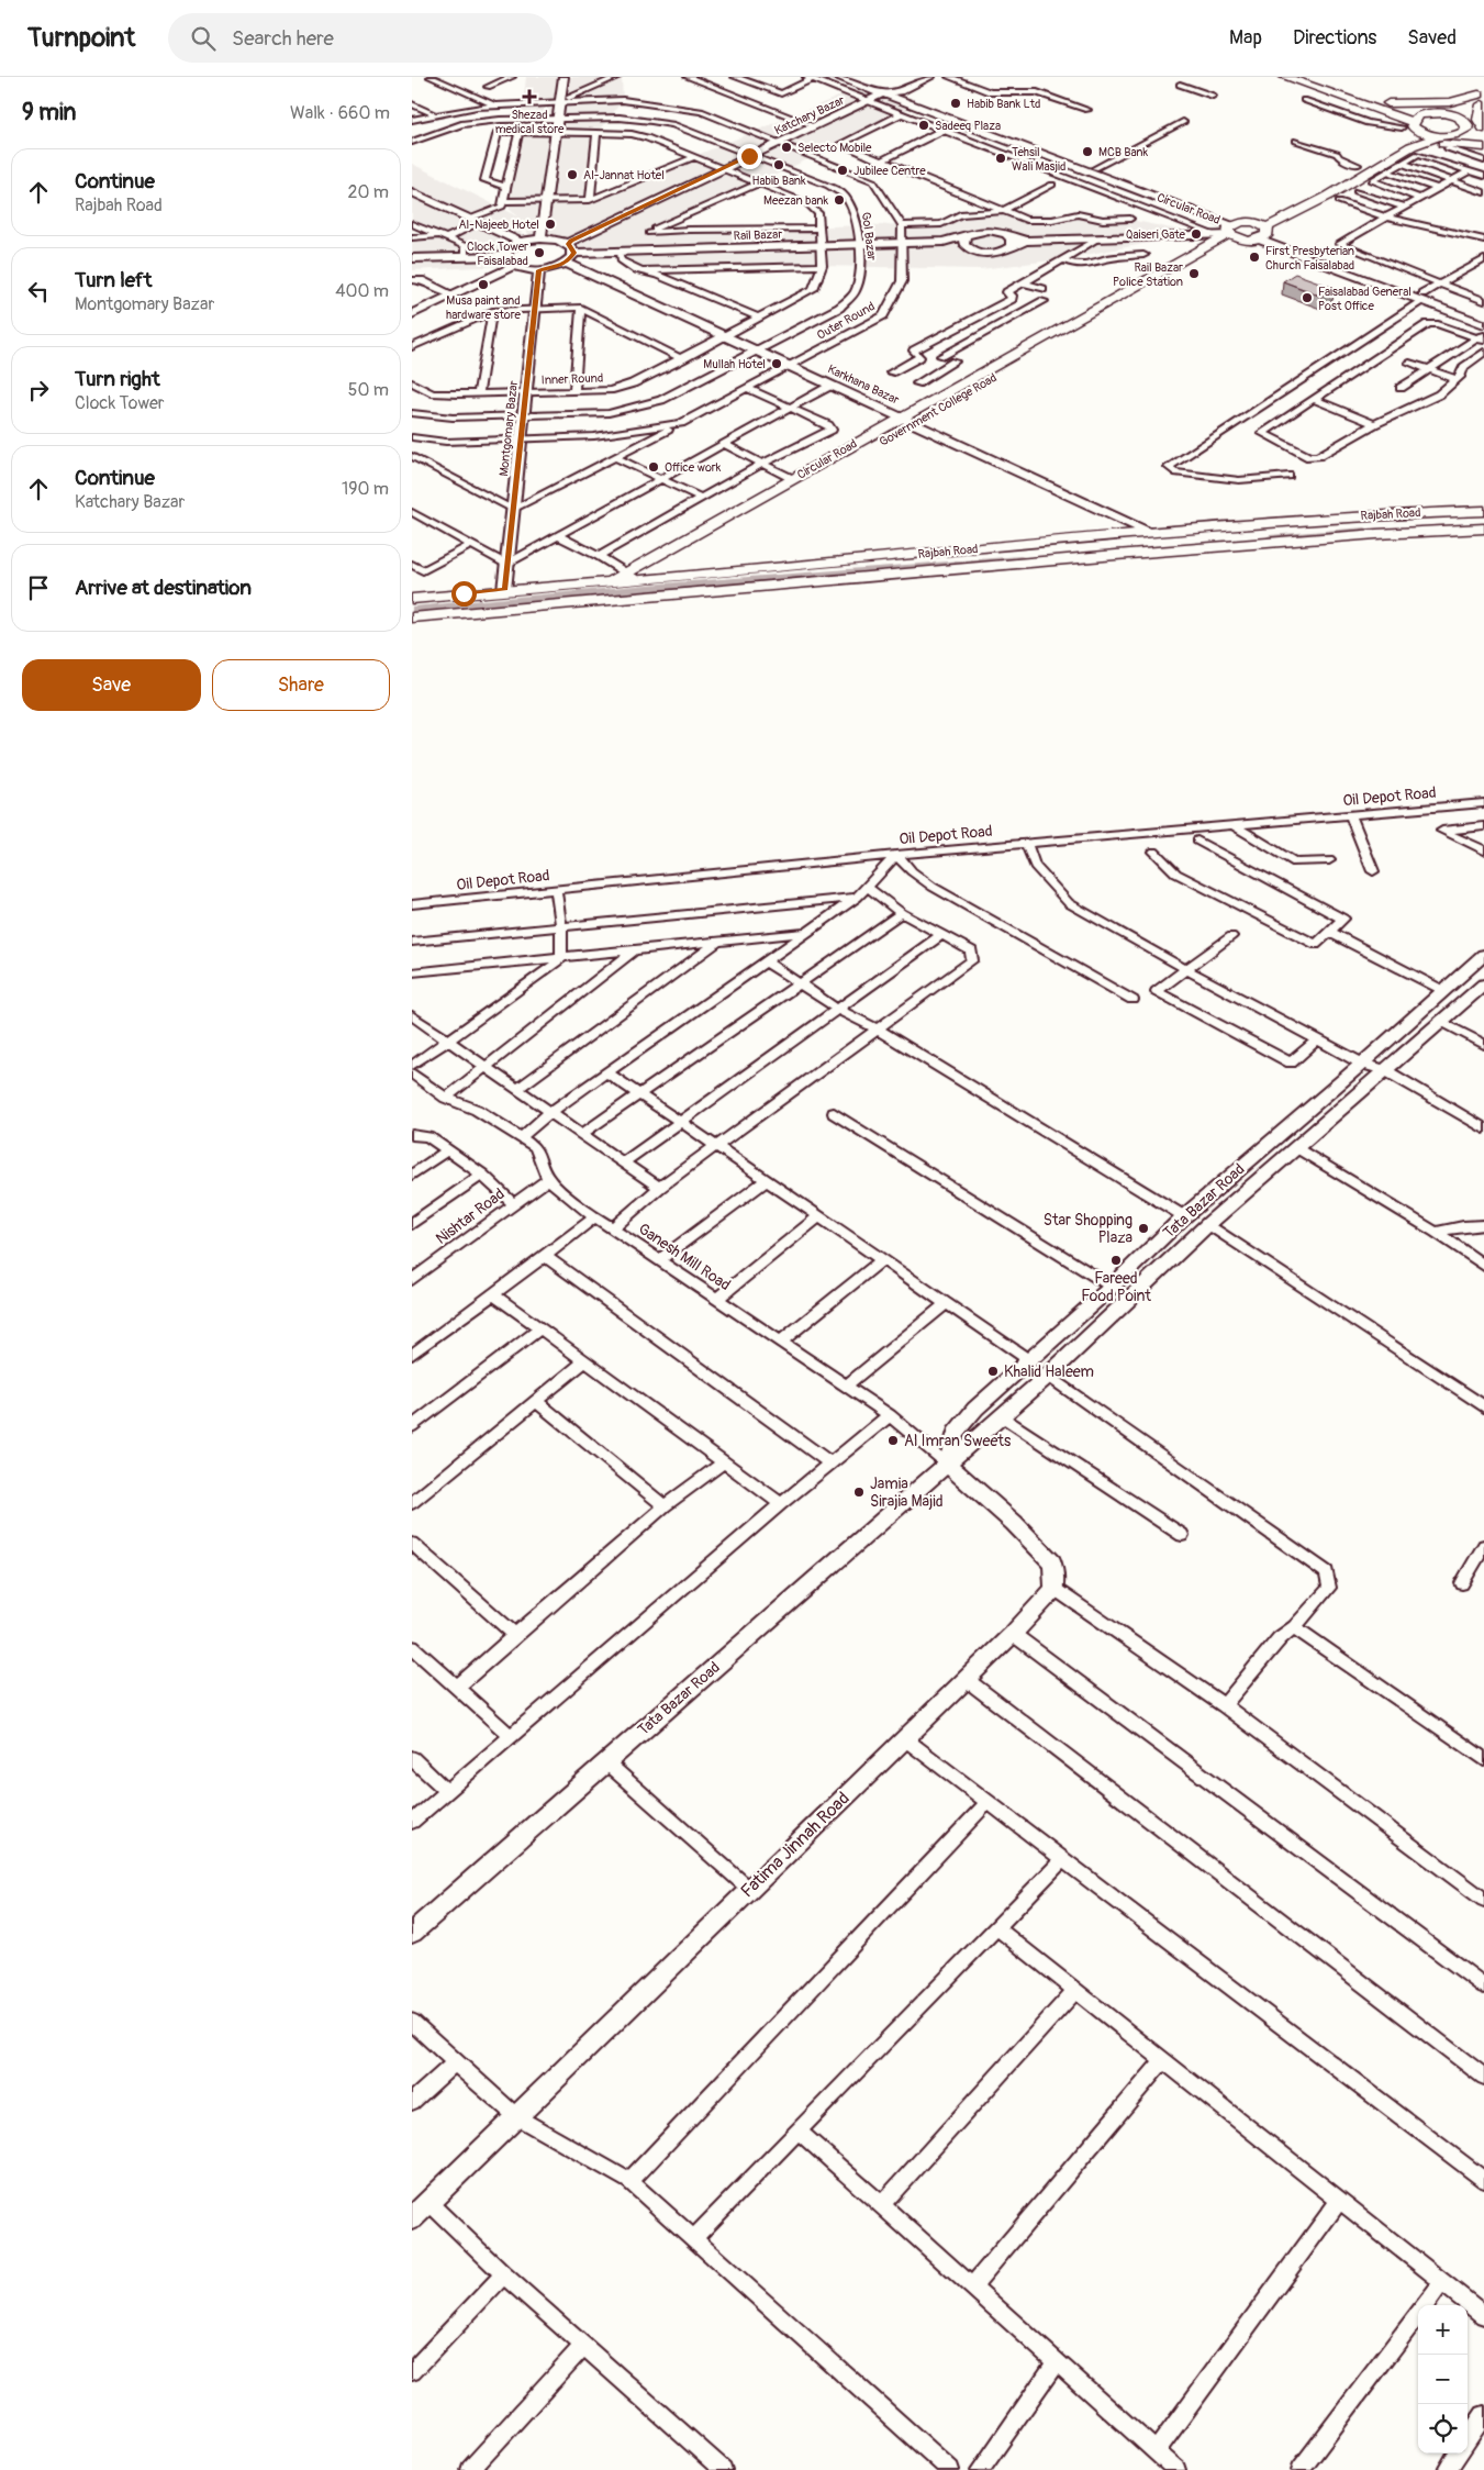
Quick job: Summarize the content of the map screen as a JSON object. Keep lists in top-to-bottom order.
{
  "streets": {
    "main road": ["Circular Road", "Government College Road", "Rajbah Road"],
    "street": [
      "Katchary Bazar",
      "Rail Bazar",
      "Gol Bazar",
      "Outer Round",
      "Inner Round",
      "Karkhana Bazar",
      "Montgomary Bazar",
      "Oil Depot Road",
      "Tata Bazar Road",
      "Nishtar Road",
      "Ganesh Mill Road",
      "Fatima Jinnah Road"
    ]
  },
  "crossings": [
    ["Katchary Bazar", "Circular Road"],
    ["Katchary Bazar", "Rail Bazar"],
    ["Katchary Bazar", "Gol Bazar"],
    ["Katchary Bazar", "Karkhana Bazar"],
    ["Circular Road", "Karkhana Bazar"],
    ["Circular Road", "Government College Road"],
    ["Circular Road", "Rajbah Road"],
    ["Rail Bazar", "Gol Bazar"],
    ["Rail Bazar", "Outer Round"],
    ["Gol Bazar", "Karkhana Bazar"],
    ["Gol Bazar", "Montgomary Bazar"],
    ["Outer Round", "Karkhana Bazar"],
    ["Outer Round", "Montgomary Bazar"],
    ["Inner Round", "Karkhana Bazar"],
    ["Inner Round", "Montgomary Bazar"],
    ["Karkhana Bazar", "Government College Road"],
    ["Karkhana Bazar", "Rajbah Road"],
    ["Government College Road", "Rajbah Road"],
    ["Montgomary Bazar", "Rajbah Road"],
    ["Tata Bazar Road", "Ganesh Mill Road"],
    ["Nishtar Road", "Ganesh Mill Road"]
  ],
  "places": {
    "health": ["Shezad medical store"],
    "other": [
      "Habib Bank Ltd",
      "Sadeeq Plaza",
      "Selecto Mobile",
      "MCB Bank",
      "Tehsil Wali Masjid",
      "Habib Bank",
      "Jubilee Centre",
      "Al-Jannat Hotel",
      "Meezan bank",
      "Al-Najeeb Hotel",
      "Qaiseri Gate",
      "Clock Tower Faisalabad",
      "First Presbyterian Church Faisalabad",
      "Rail Bazar Police Station",
      "Musa paint and hardware store",
      "Faisalabad General Post Office",
      "Mullah Hotel",
      "Office work",
      "Star Shopping Plaza",
      "Fareed Food Point",
      "Khalid Haleem",
      "Al Imran Sweets",
      "Jamia Sirajia Majid"
    ]
  },
  "page": {
    "header": "Turnpoint",
    "search": "Search here",
    "nav": ["Map", "Directions", "Saved"],
    "heading": ["9 min", "Walk · 660 m"],
    "list": [
      ["Continue", "Rajbah Road", "20 m"],
      ["Turn left", "Montgomary Bazar", "400 m"],
      ["Turn right", "Clock Tower", "50 m"],
      ["Continue", "Katchary Bazar", "190 m"],
      "Arrive at destination"
    ],
    "buttons": ["Save", "Share"],
    "map_buttons": ["+", "−"]
  }
}
